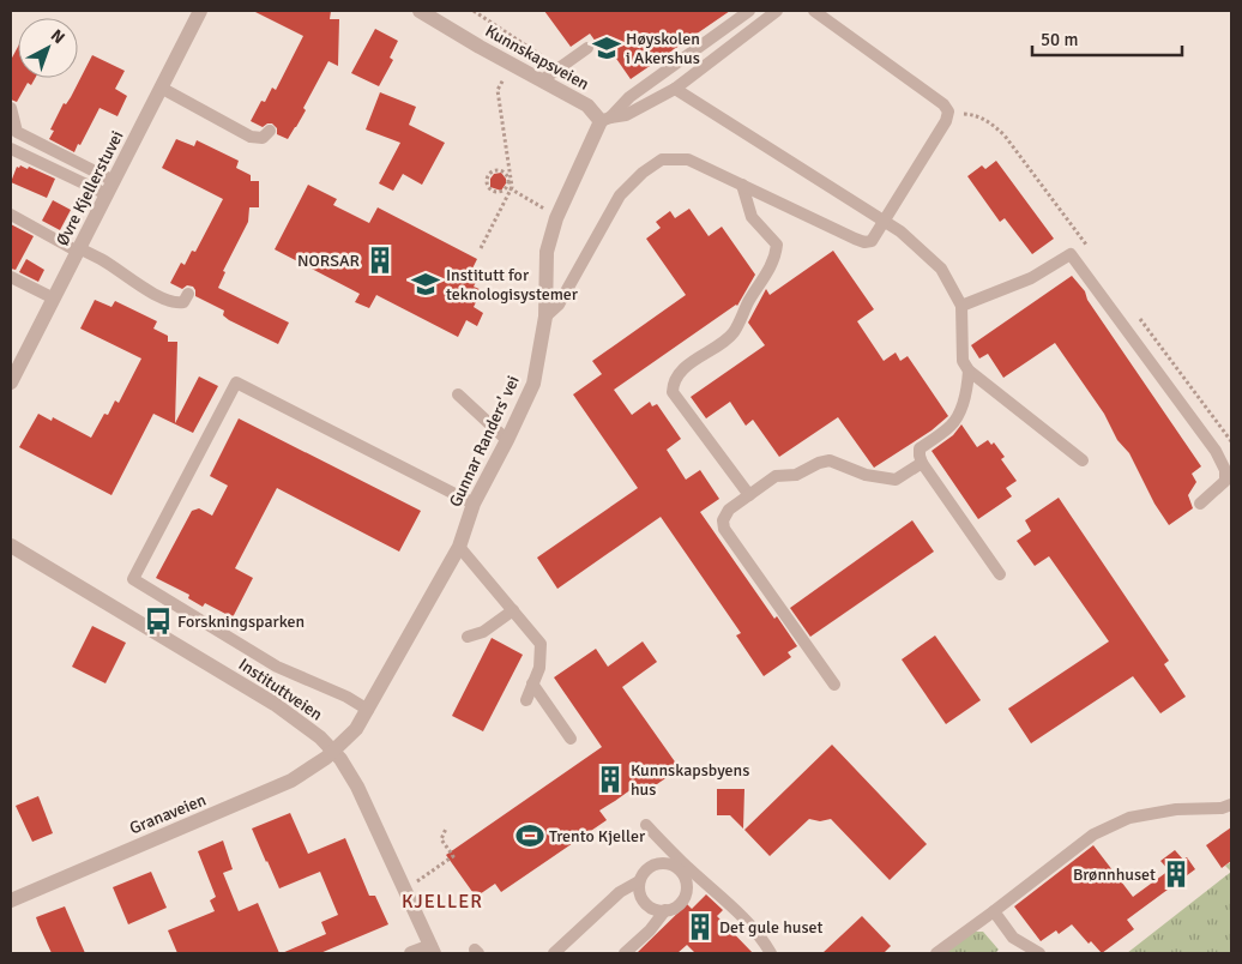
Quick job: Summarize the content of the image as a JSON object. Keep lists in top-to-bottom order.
{
  "streets": {
    "street": [
      "Kunnskapsveien",
      "Øvre Kjellerstuvei",
      "Gunnar Randers' vei",
      "Instituttveien",
      "Granaveien"
    ]
  },
  "crossings": [
    ["Kunnskapsveien", "Gunnar Randers' vei"],
    ["Gunnar Randers' vei", "Instituttveien"],
    ["Gunnar Randers' vei", "Granaveien"],
    ["Instituttveien", "Granaveien"]
  ],
  "districts": ["KJELLER"],
  "places": {
    "school or university": ["Høyskolen i Akershus", "Institutt for teknologisystemer"],
    "building": [
      "NORSAR",
      "Kunnskapsbyens hus",
      "Brønnhuset",
      "Det gule huset"
    ],
    "bus stop": ["Forskningsparken"],
    "sports": ["Trento Kjeller"]
  },
  "scale_bar": "50 m",
  "north": "top right"
}
